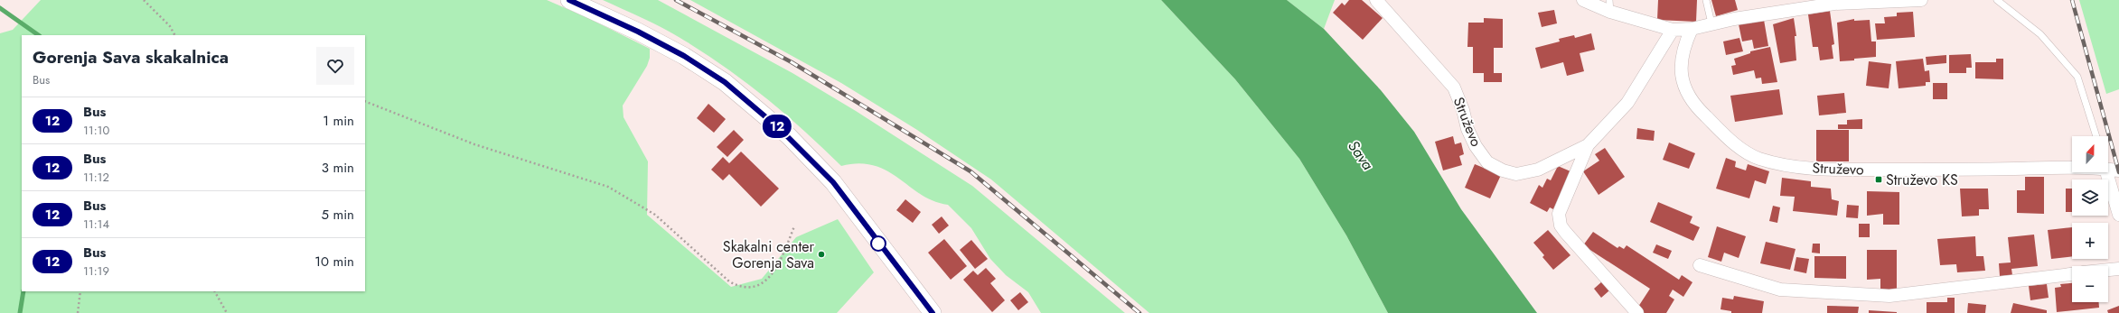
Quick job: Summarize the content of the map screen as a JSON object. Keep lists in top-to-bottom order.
{
  "streets": {
    "street": ["Struževo"]
  },
  "water": ["Sava"],
  "places": {
    "transit": ["Struževo KS"],
    "other": ["Skakalni center Gorenja Sava"]
  },
  "lines": ["bus line 12"],
  "north": "top",
  "page": {
    "on_map": "12",
    "heading": ["Gorenja Sava skakalnica", "Bus"],
    "list": [
      {
        "mark": "12",
        "name": "Bus",
        "note": "11:10",
        "value": "1 min"
      },
      {
        "mark": "12",
        "name": "Bus",
        "note": "11:12",
        "value": "3 min"
      },
      {
        "mark": "12",
        "name": "Bus",
        "note": "11:14",
        "value": "5 min"
      },
      {
        "mark": "12",
        "name": "Bus",
        "note": "11:19",
        "value": "10 min"
      }
    ],
    "map_buttons": ["+", "−"]
  }
}
